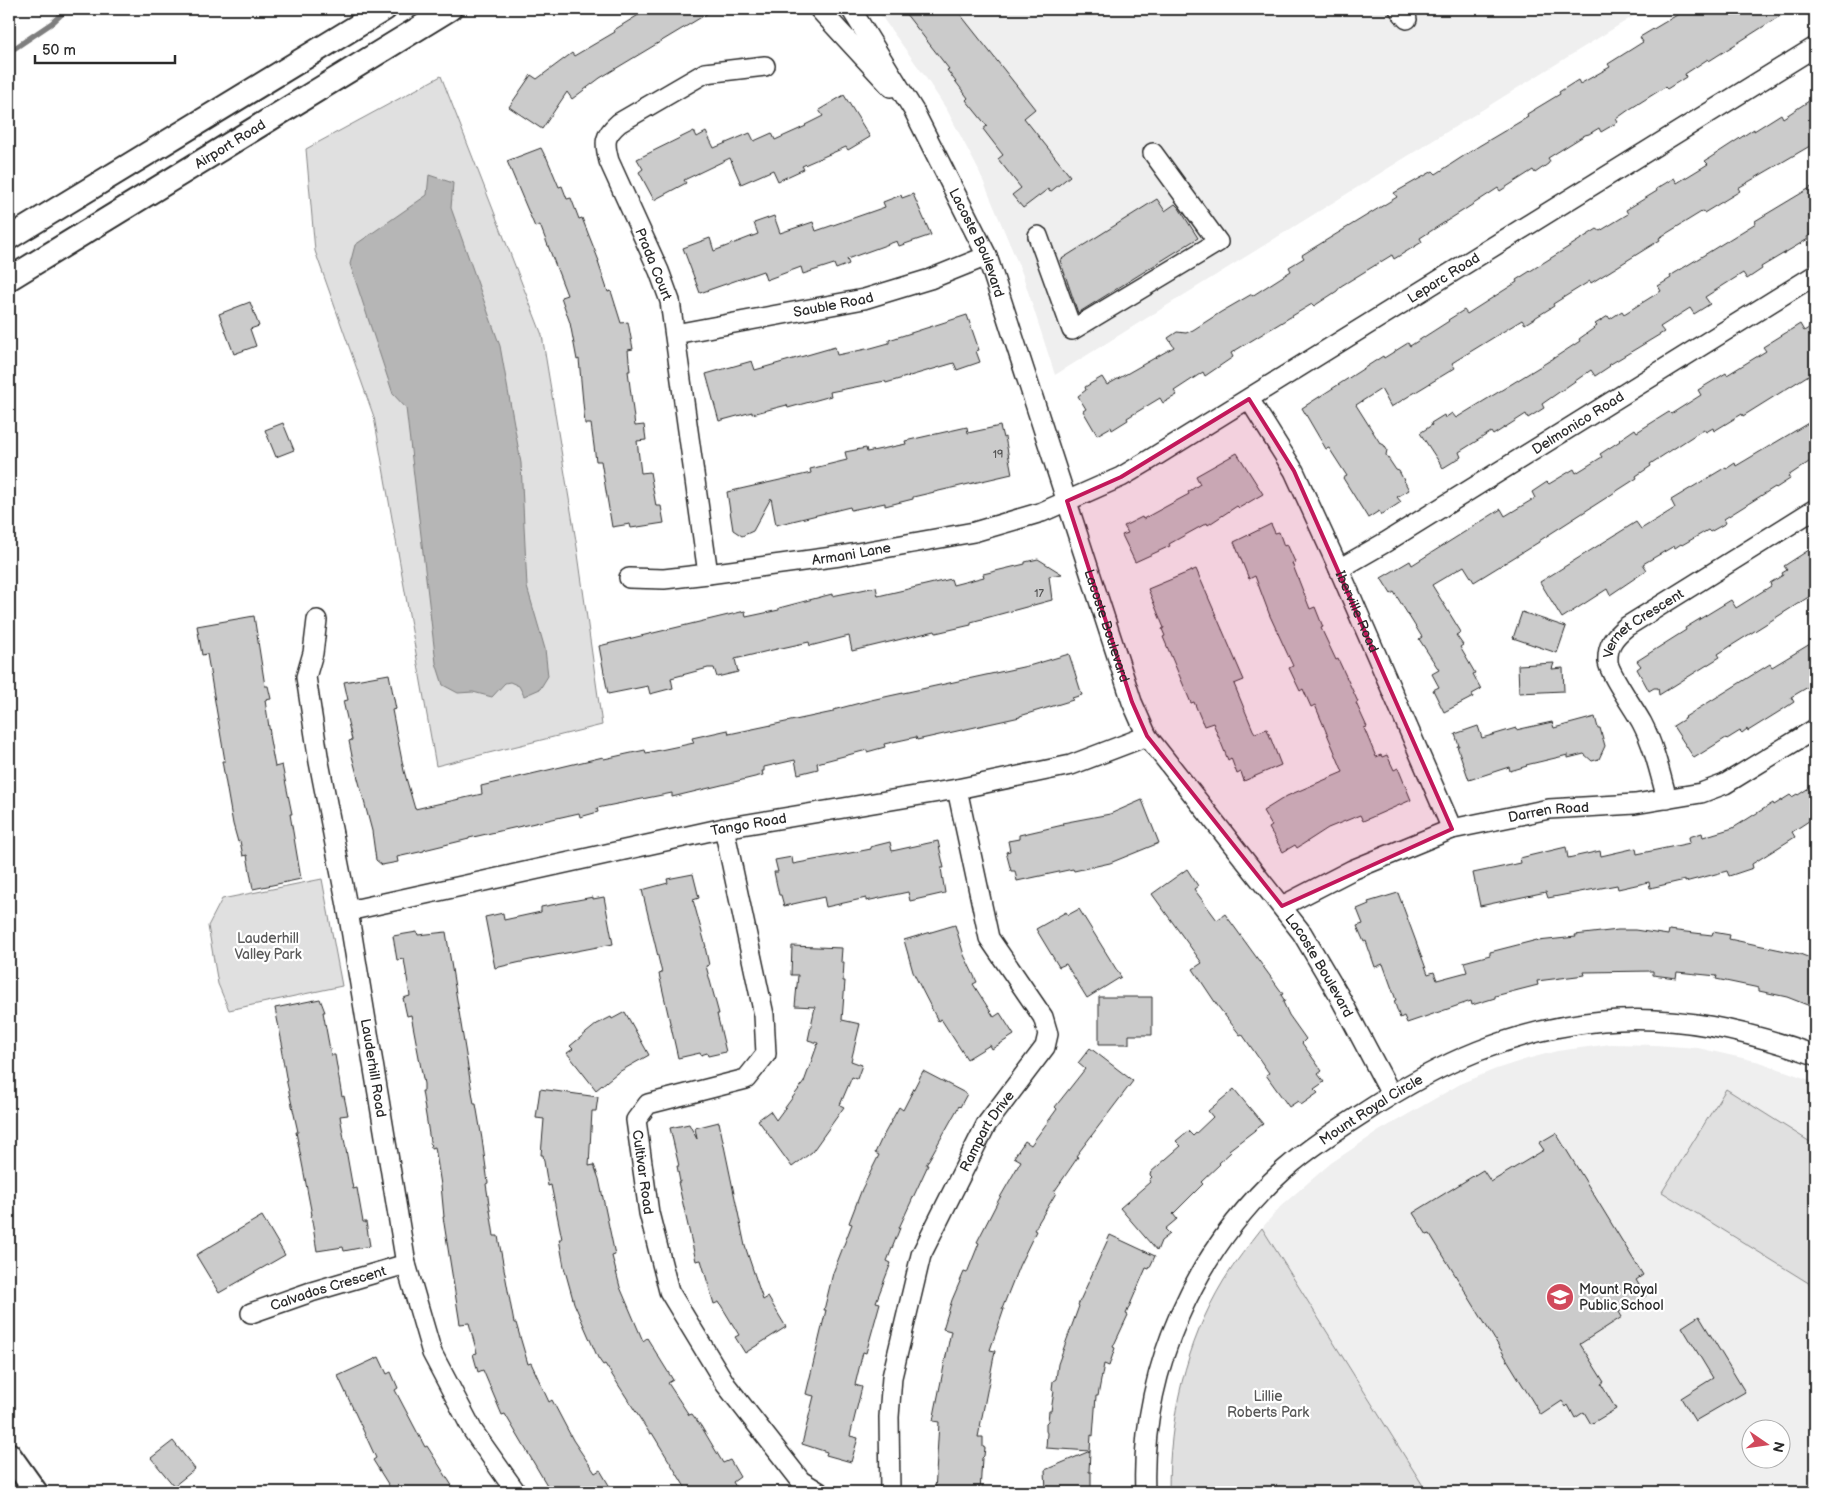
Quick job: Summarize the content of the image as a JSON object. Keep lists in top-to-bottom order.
{
  "streets": {
    "main road": ["Airport Road"],
    "street": [
      "Lacoste Boulevard",
      "Prada Court",
      "Leparc Road",
      "Sauble Road",
      "Delmonico Road",
      "Armani Lane",
      "Iberville Road",
      "Vernet Crescent",
      "Darren Road",
      "Tango Road",
      "Lauderhill Road",
      "Mount Royal Circle",
      "Rampart Drive",
      "Cultivar Road",
      "Calvados Crescent"
    ]
  },
  "crossings": [
    ["Lacoste Boulevard", "Leparc Road"],
    ["Lacoste Boulevard", "Sauble Road"],
    ["Lacoste Boulevard", "Armani Lane"],
    ["Lacoste Boulevard", "Darren Road"],
    ["Lacoste Boulevard", "Tango Road"],
    ["Lacoste Boulevard", "Mount Royal Circle"],
    ["Prada Court", "Sauble Road"],
    ["Prada Court", "Armani Lane"],
    ["Leparc Road", "Armani Lane"],
    ["Leparc Road", "Iberville Road"],
    ["Delmonico Road", "Iberville Road"],
    ["Iberville Road", "Darren Road"],
    ["Vernet Crescent", "Darren Road"],
    ["Tango Road", "Lauderhill Road"],
    ["Tango Road", "Rampart Drive"],
    ["Tango Road", "Cultivar Road"],
    ["Lauderhill Road", "Calvados Crescent"]
  ],
  "parks": ["Lauderhill Valley Park", "Lillie Roberts Park"],
  "places": {
    "school or university": ["Mount Royal Public School"]
  },
  "house_numbers": ["19", "17"],
  "scale_bar": "50 m",
  "north": "right"
}
